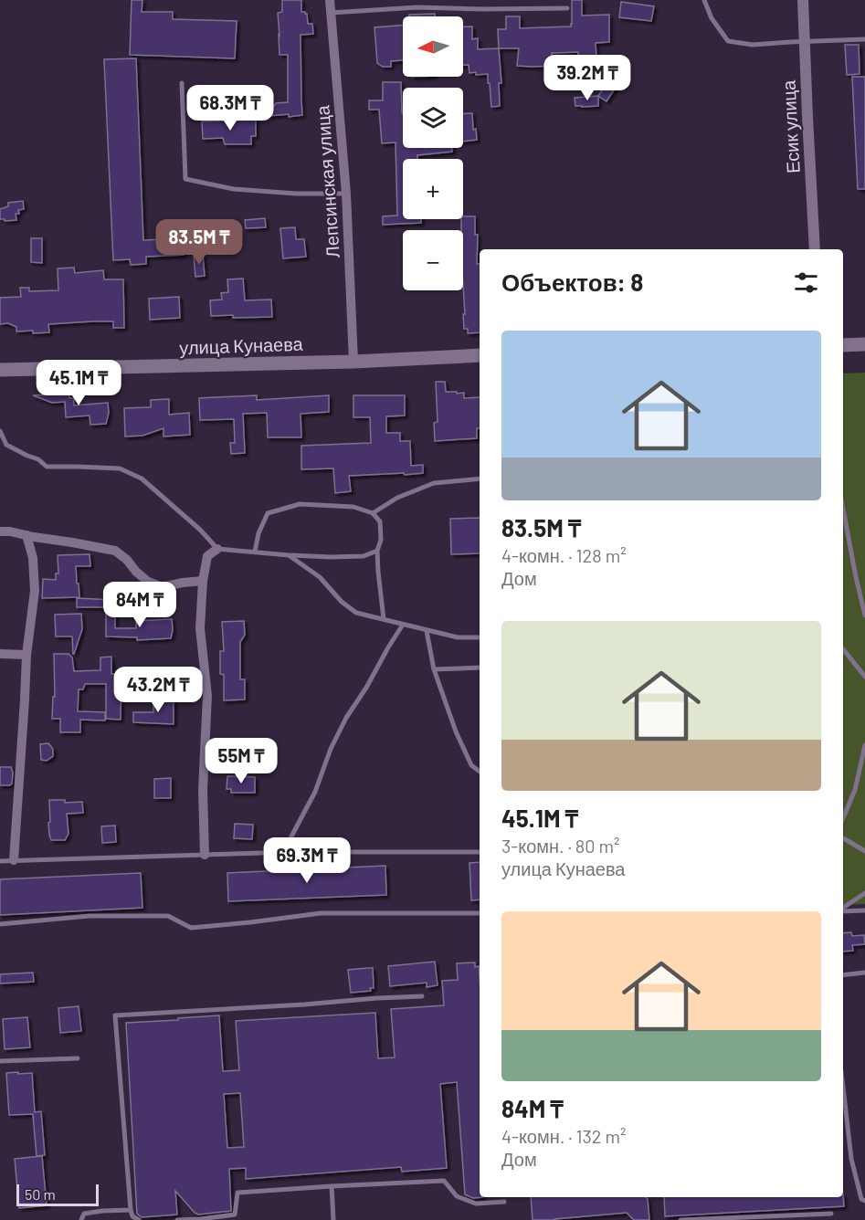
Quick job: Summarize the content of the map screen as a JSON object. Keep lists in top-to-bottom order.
{
  "streets": {
    "main road": ["улица Кунаева"],
    "street": ["Есик улица", "Лепсинская улица"]
  },
  "crossings": [
    ["Лепсинская улица", "улица Кунаева"]
  ],
  "scale_bar": "50 m",
  "north": "left",
  "page": {
    "map_buttons": ["+", "−"],
    "price": [
      "39.2M ₸",
      "68.3M ₸",
      "83.5M ₸",
      "45.1M ₸",
      "84M ₸",
      "43.2M ₸",
      "55M ₸",
      "69.3M ₸"
    ],
    "heading": "Объектов: 8",
    "list": [
      {
        "name": "83.5M ₸",
        "note": "4-комн. · 128 m² · Дом"
      },
      {
        "name": "45.1M ₸",
        "note": "3-комн. · 80 m² · улица Кунаева"
      },
      {
        "name": "84M ₸",
        "note": "4-комн. · 132 m² · Дом"
      }
    ],
    "scale": "50 m"
  }
}
